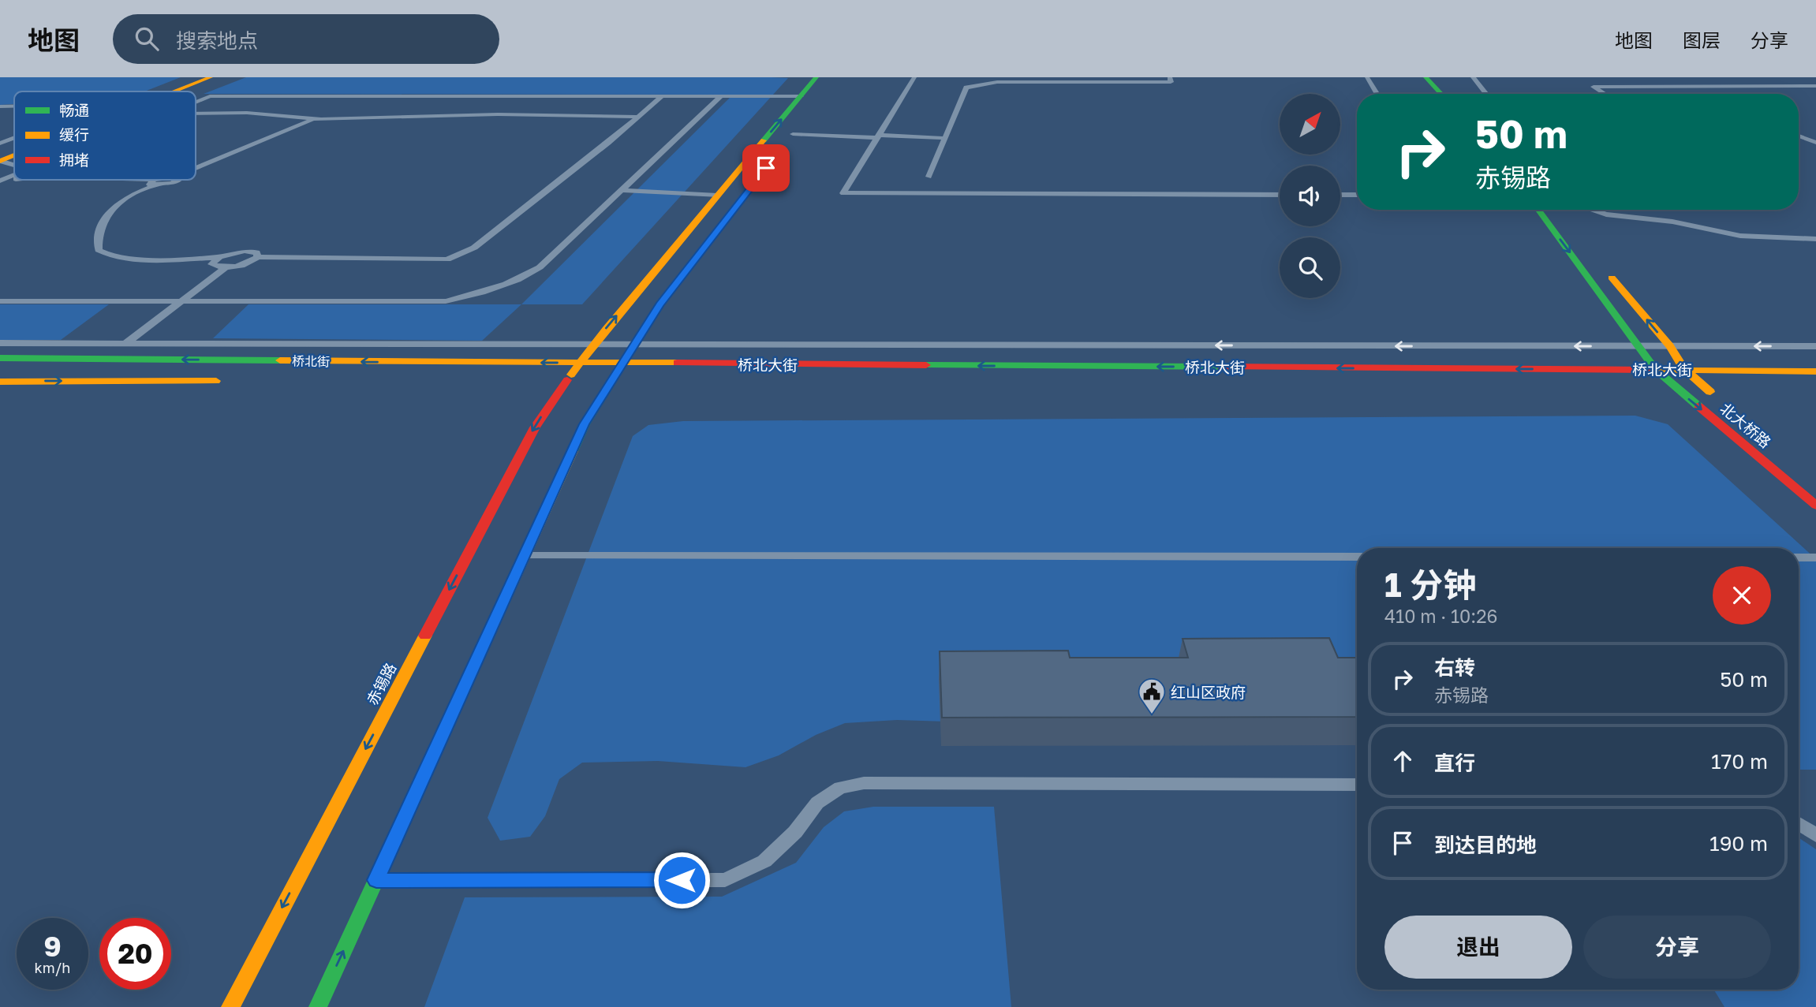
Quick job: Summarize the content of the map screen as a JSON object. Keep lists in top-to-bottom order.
{
  "streets": {
    "main road": [
      "桥北街",
      "桥北大街",
      "北大桥路",
      "赤锡路"
    ]
  },
  "crossings": [
    ["桥北街", "桥北大街"],
    ["桥北街", "赤锡路"],
    ["桥北大街", "北大桥路"]
  ],
  "one_way": ["桥北大街"],
  "places": {
    "public building": ["红山区政府"]
  },
  "legend": ["畅通", "缓行", "拥堵"],
  "north": "top right",
  "page": {
    "header": "地图",
    "search": "搜索地点",
    "nav": ["地图", "图层", "分享"],
    "turn": ["50 m", "赤锡路"],
    "heading": ["1 分钟", "410 m · 10:26"],
    "list": [
      {
        "name": "右转",
        "note": "赤锡路",
        "value": "50 m"
      },
      {
        "name": "直行",
        "value": "170 m"
      },
      {
        "name": "到达目的地",
        "value": "190 m"
      }
    ],
    "buttons": ["退出", "分享"],
    "speed": "9 km/h",
    "limit": "20"
  }
}
